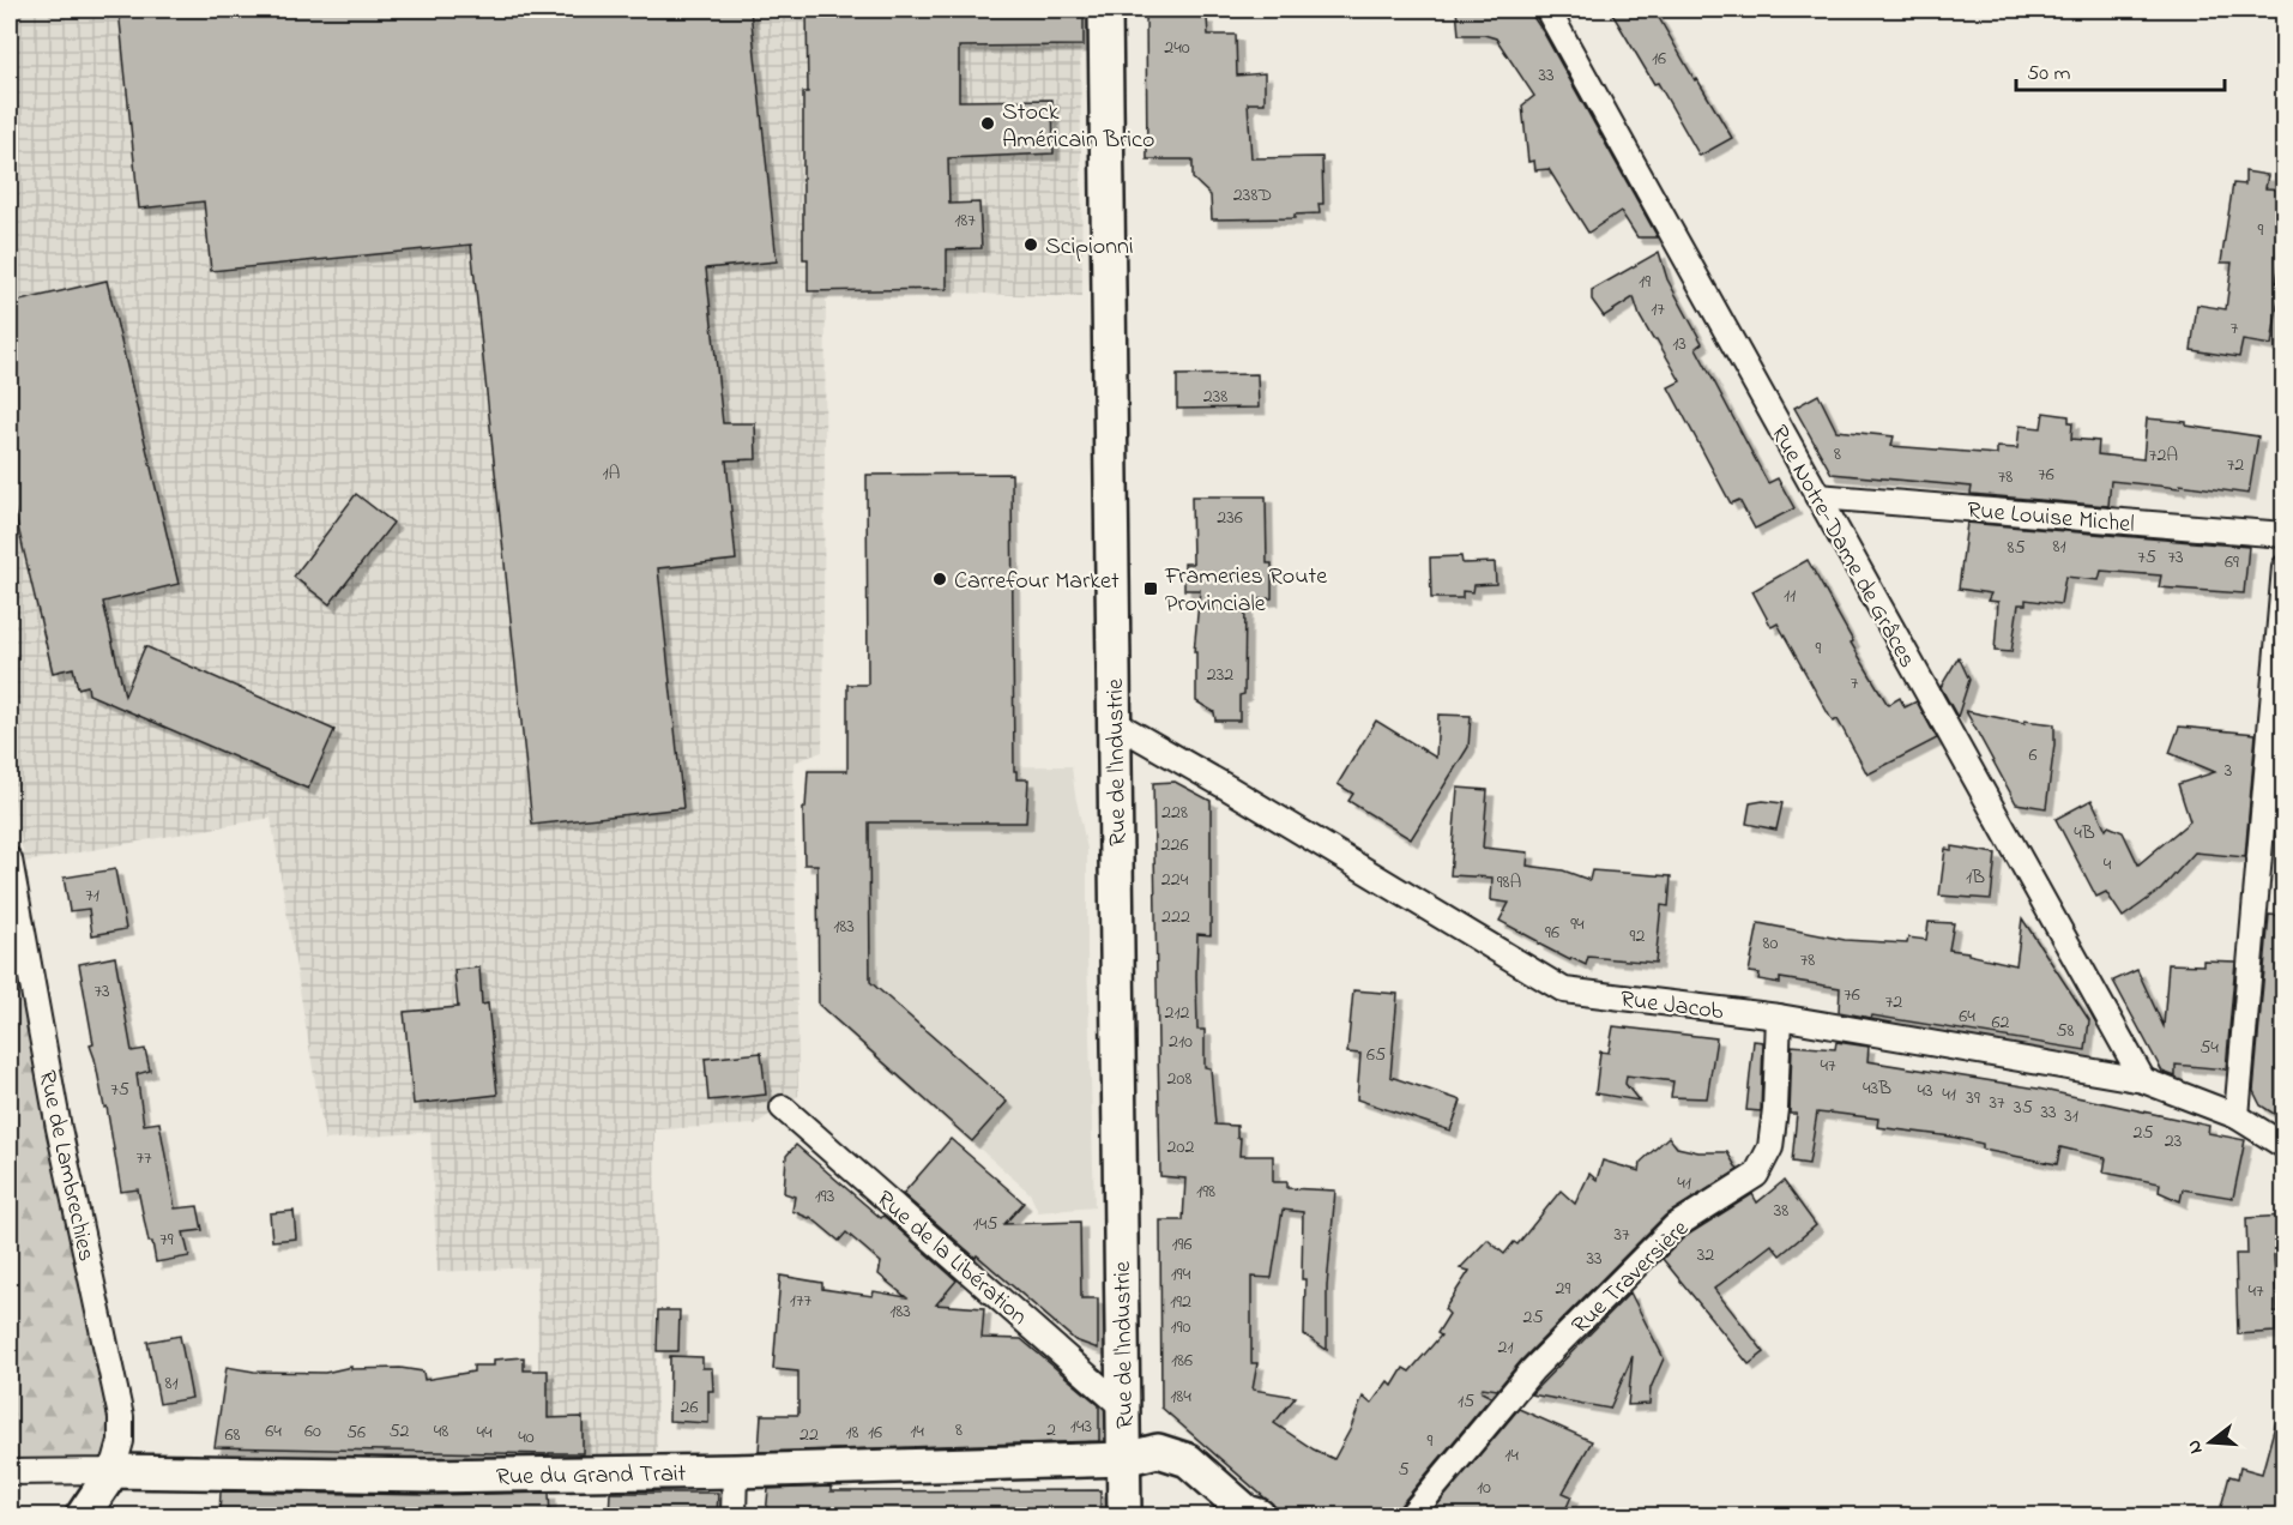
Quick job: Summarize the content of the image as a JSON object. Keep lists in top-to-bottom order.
{
  "streets": {
    "main road": ["Rue de l'Industrie", "Rue du Grand Trait"],
    "street": [
      "Rue Louise Michel",
      "Rue Notre-Dame de Grâces",
      "Rue Jacob",
      "Rue de Lambrechies",
      "Rue de la Libération",
      "Rue Traversière"
    ]
  },
  "crossings": [
    ["Rue Louise Michel", "Rue Notre-Dame de Grâces"],
    ["Rue Notre-Dame de Grâces", "Rue Jacob"],
    ["Rue de l'Industrie", "Rue Jacob"],
    ["Rue de l'Industrie", "Rue de la Libération"],
    ["Rue de l'Industrie", "Rue du Grand Trait"],
    ["Rue Jacob", "Rue Traversière"],
    ["Rue de Lambrechies", "Rue du Grand Trait"]
  ],
  "places": {
    "other": ["Stock Américain Brico", "Scipionni", "Carrefour Market"],
    "transit": ["Frameries Route Provinciale"]
  },
  "house_numbers": [
    "240",
    "16",
    "33",
    "238D",
    "187",
    "9",
    "19",
    "17",
    "7",
    "13",
    "238",
    "8",
    "72A",
    "72",
    "1A",
    "76",
    "78",
    "236",
    "81",
    "85",
    "75",
    "73",
    "69",
    "11",
    "9",
    "232",
    "7",
    "6",
    "3",
    "228",
    "4B",
    "226",
    "4",
    "1B",
    "224",
    "98A",
    "71",
    "222",
    "94",
    "183",
    "96",
    "92",
    "80",
    "78",
    "73",
    "76",
    "72",
    "212",
    "64",
    "62",
    "58",
    "210",
    "54",
    "65",
    "47",
    "208",
    "43B",
    "75",
    "43",
    "41",
    "39",
    "37",
    "35",
    "33",
    "31",
    "25",
    "23",
    "202",
    "77",
    "41",
    "198",
    "193",
    "38",
    "145",
    "37",
    "79",
    "196",
    "32",
    "33",
    "194",
    "29",
    "47",
    "177",
    "192",
    "183",
    "25",
    "190",
    "21",
    "186",
    "81",
    "184",
    "15",
    "26",
    "143",
    "8",
    "2",
    "64",
    "60",
    "52",
    "48",
    "14",
    "56",
    "44",
    "18",
    "16",
    "68",
    "22",
    "40",
    "9",
    "14",
    "5",
    "10"
  ],
  "scale_bar": "50 m",
  "north": "left"
}
